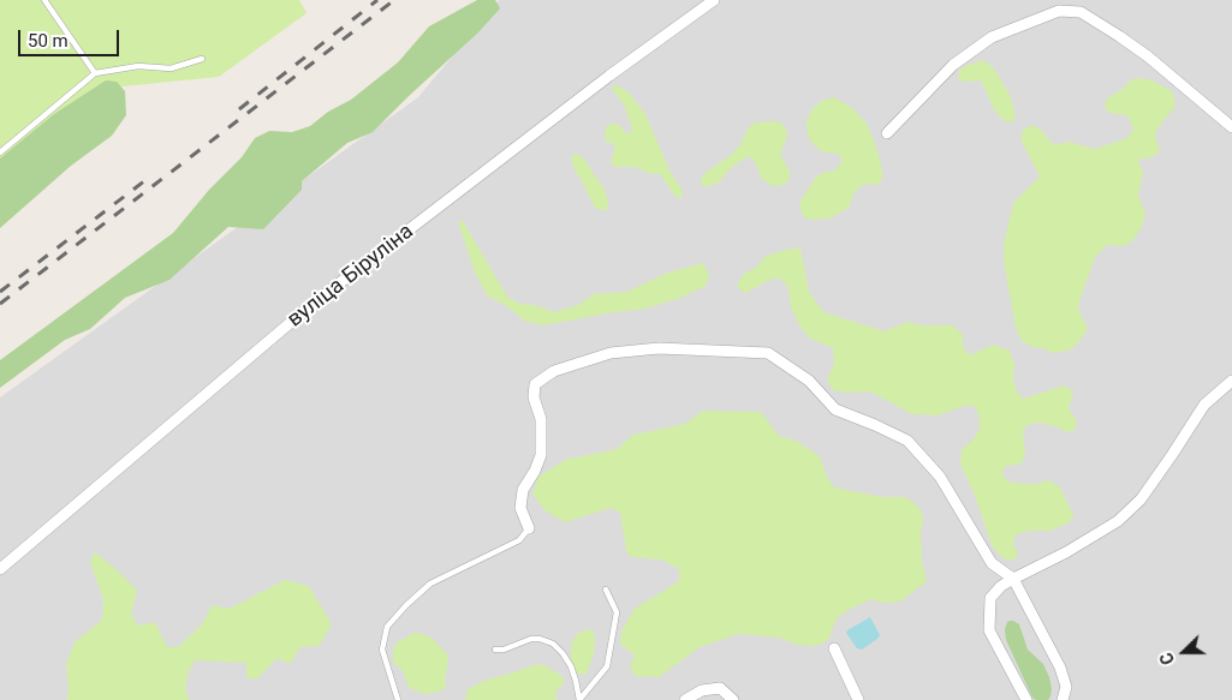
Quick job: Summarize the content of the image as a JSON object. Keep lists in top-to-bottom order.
{
  "streets": {
    "street": ["вуліца Біруліна"]
  },
  "scale_bar": "50 m",
  "north": "left"
}
